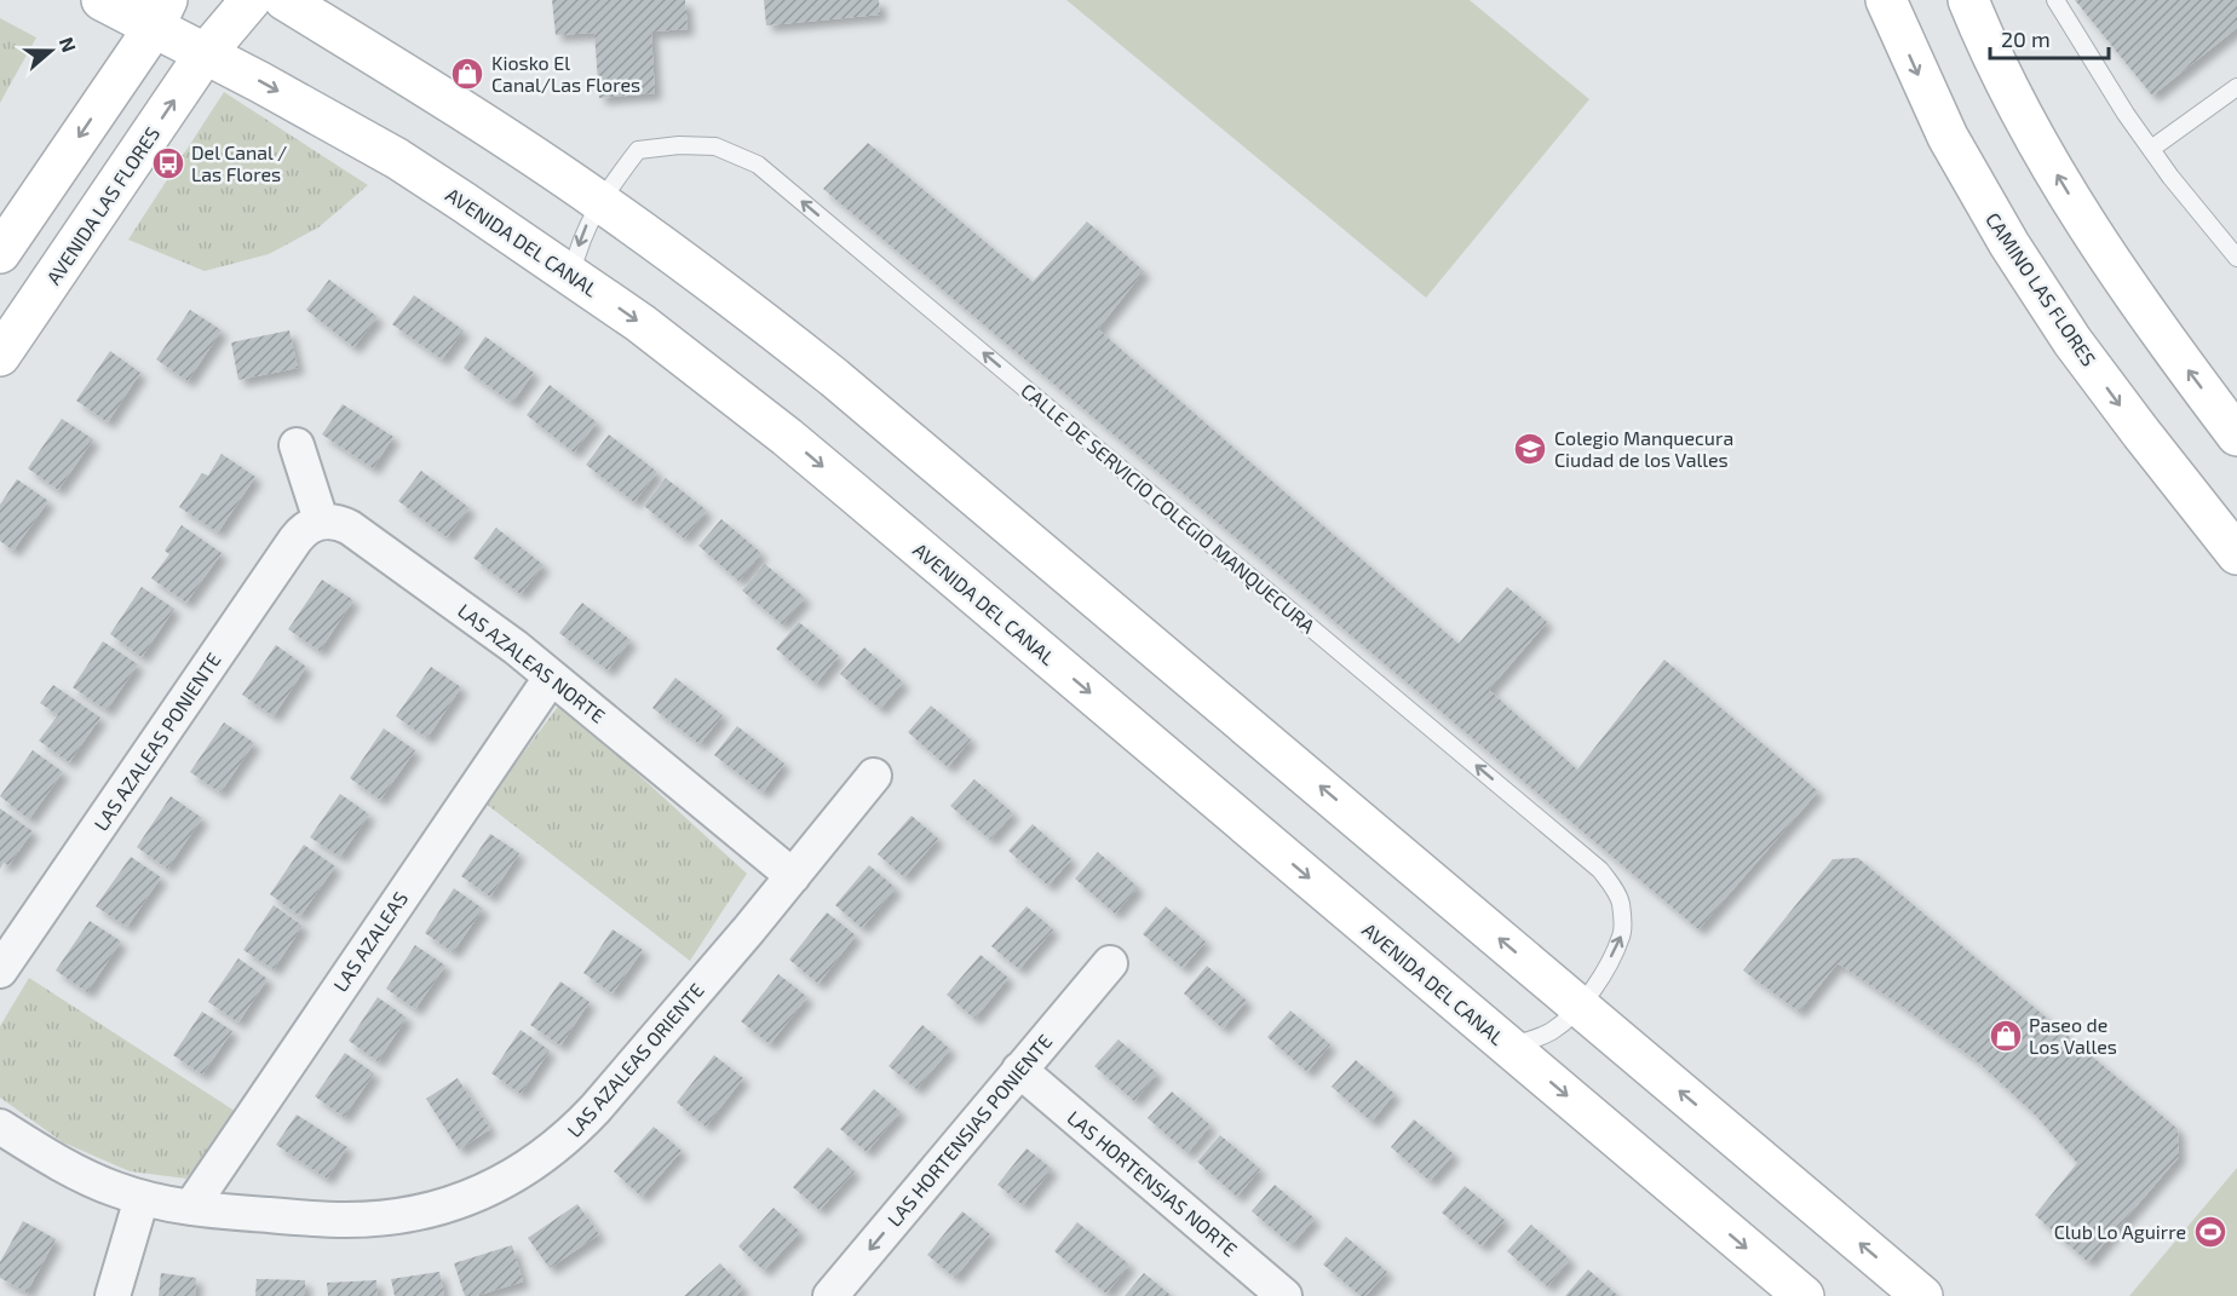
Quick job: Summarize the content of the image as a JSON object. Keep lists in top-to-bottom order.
{
  "streets": {
    "street": [
      "AVENIDA LAS FLORES",
      "AVENIDA DEL CANAL",
      "CAMINO LAS FLORES",
      "LAS AZALEAS NORTE",
      "LAS AZALEAS PONIENTE",
      "LAS AZALEAS",
      "LAS AZALEAS ORIENTE",
      "LAS HORTENSIAS PONIENTE",
      "LAS HORTENSIAS NORTE"
    ],
    "lane": ["CALLE DE SERVICIO COLEGIO MANQUECURA"]
  },
  "crossings": [
    ["AVENIDA LAS FLORES", "AVENIDA DEL CANAL"],
    ["AVENIDA DEL CANAL", "CALLE DE SERVICIO COLEGIO MANQUECURA"],
    ["LAS AZALEAS NORTE", "LAS AZALEAS PONIENTE"],
    ["LAS AZALEAS NORTE", "LAS AZALEAS"],
    ["LAS AZALEAS NORTE", "LAS AZALEAS ORIENTE"],
    ["LAS AZALEAS", "LAS AZALEAS ORIENTE"],
    ["LAS HORTENSIAS PONIENTE", "LAS HORTENSIAS NORTE"]
  ],
  "one_way": ["CALLE DE SERVICIO COLEGIO MANQUECURA", "LAS HORTENSIAS PONIENTE"],
  "places": {
    "shop": ["Kiosko El Canal/Las Flores", "Paseo de Los Valles"],
    "bus stop": ["Del Canal / Las Flores"],
    "school or university": ["Colegio Manquecura Ciudad de los Valles"],
    "sports": ["Club Lo Aguirre"]
  },
  "scale_bar": "20 m",
  "north": "right"
}
